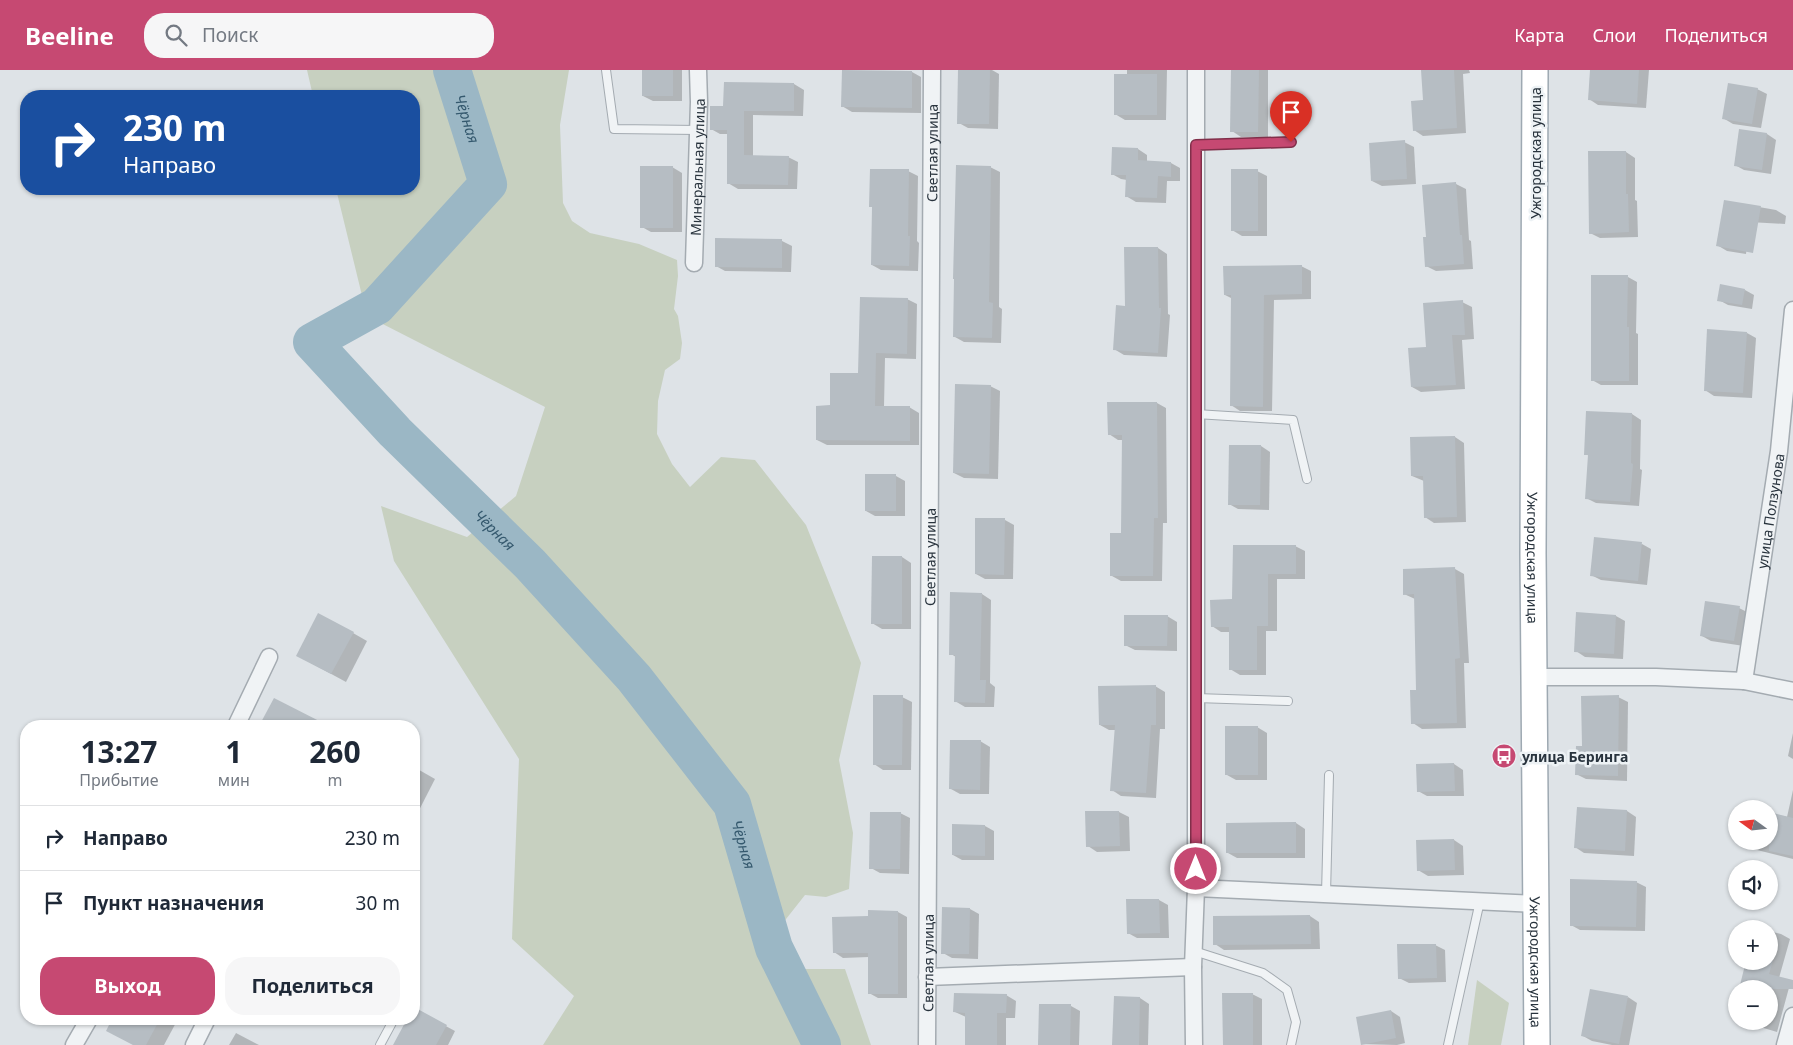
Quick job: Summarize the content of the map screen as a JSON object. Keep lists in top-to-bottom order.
{
  "streets": {
    "main road": ["Ужгородская улица"],
    "street": ["Светлая улица", "Минеральная улица", "улица Ползунова"]
  },
  "water": ["Чёрная"],
  "places": {
    "bus stop": ["улица Беринга"]
  },
  "north": "left",
  "page": {
    "header": "Beeline",
    "search": "Поиск",
    "nav": ["Карта", "Слои", "Поделиться"],
    "turn": ["230 m", "Направо"],
    "eta": [
      "13:27",
      "Прибытие",
      "1",
      "мин",
      "260",
      "m"
    ],
    "map_buttons": ["+", "−"],
    "list": [
      {
        "name": "Направо",
        "value": "230 m"
      },
      {
        "name": "Пункт назначения",
        "value": "30 m"
      }
    ],
    "buttons": ["Выход", "Поделиться"]
  }
}
